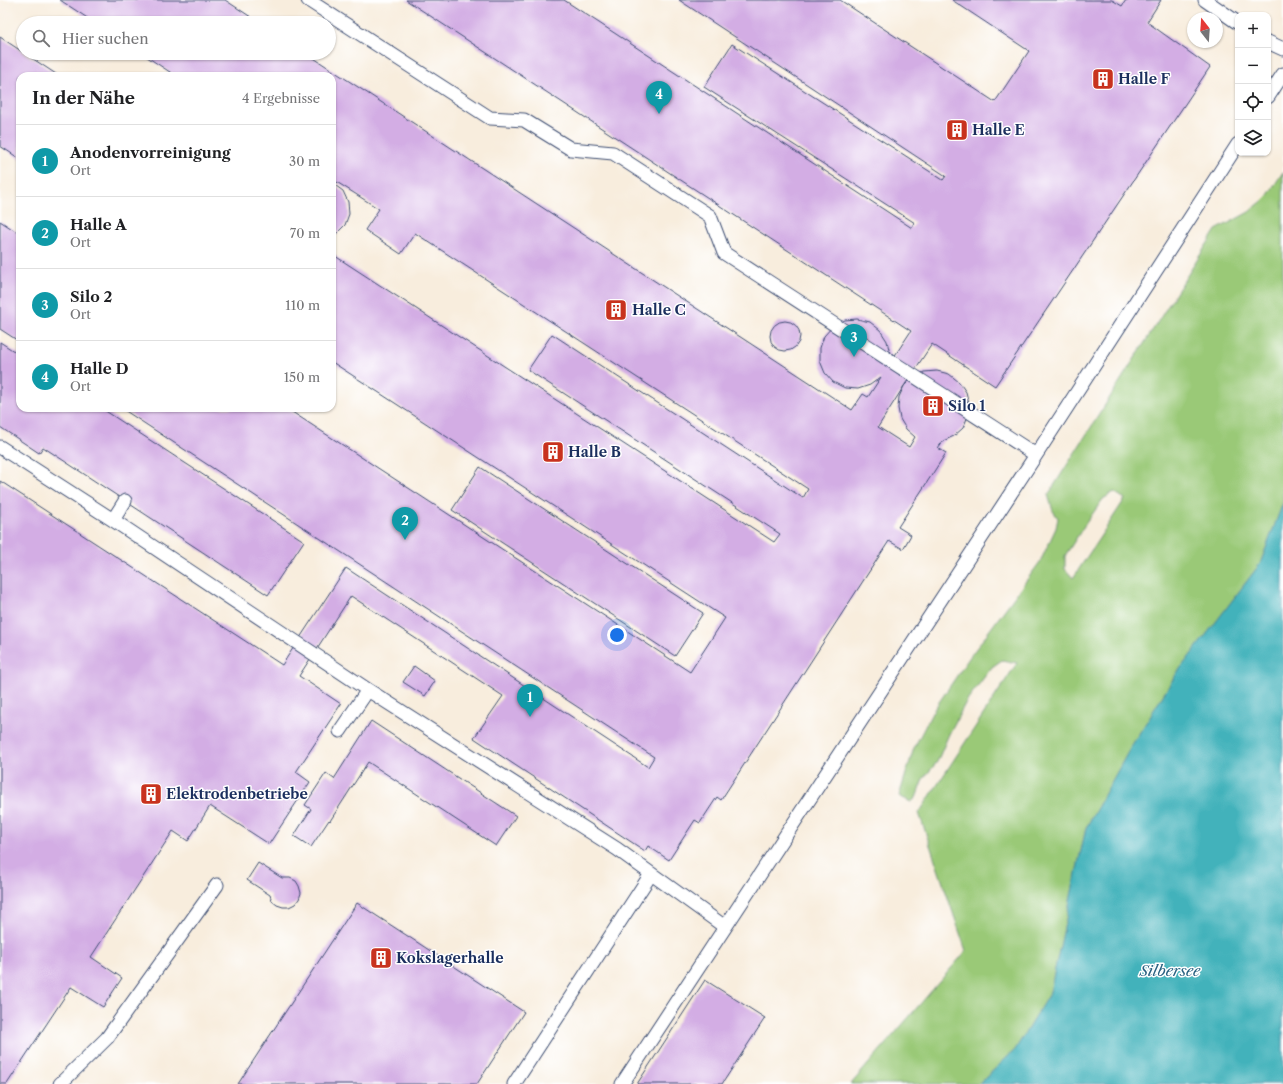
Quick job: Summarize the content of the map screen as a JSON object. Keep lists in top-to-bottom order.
{
  "water": ["Silbersee"],
  "places": {
    "building": [
      "Halle F",
      "Halle E",
      "Halle C",
      "Silo 1",
      "Halle B",
      "Elektrodenbetriebe",
      "Kokslagerhalle"
    ]
  },
  "north": "top",
  "page": {
    "map_buttons": ["+", "−"],
    "search": "Hier suchen",
    "heading": ["In der Nähe", "4 Ergebnisse"],
    "pins": [
      "4",
      "3",
      "2",
      "1"
    ],
    "list": [
      {
        "mark": "1",
        "name": "Anodenvorreinigung",
        "note": "Ort",
        "value": "30 m"
      },
      {
        "mark": "2",
        "name": "Halle A",
        "note": "Ort",
        "value": "70 m"
      },
      {
        "mark": "3",
        "name": "Silo 2",
        "note": "Ort",
        "value": "110 m"
      },
      {
        "mark": "4",
        "name": "Halle D",
        "note": "Ort",
        "value": "150 m"
      }
    ]
  }
}
